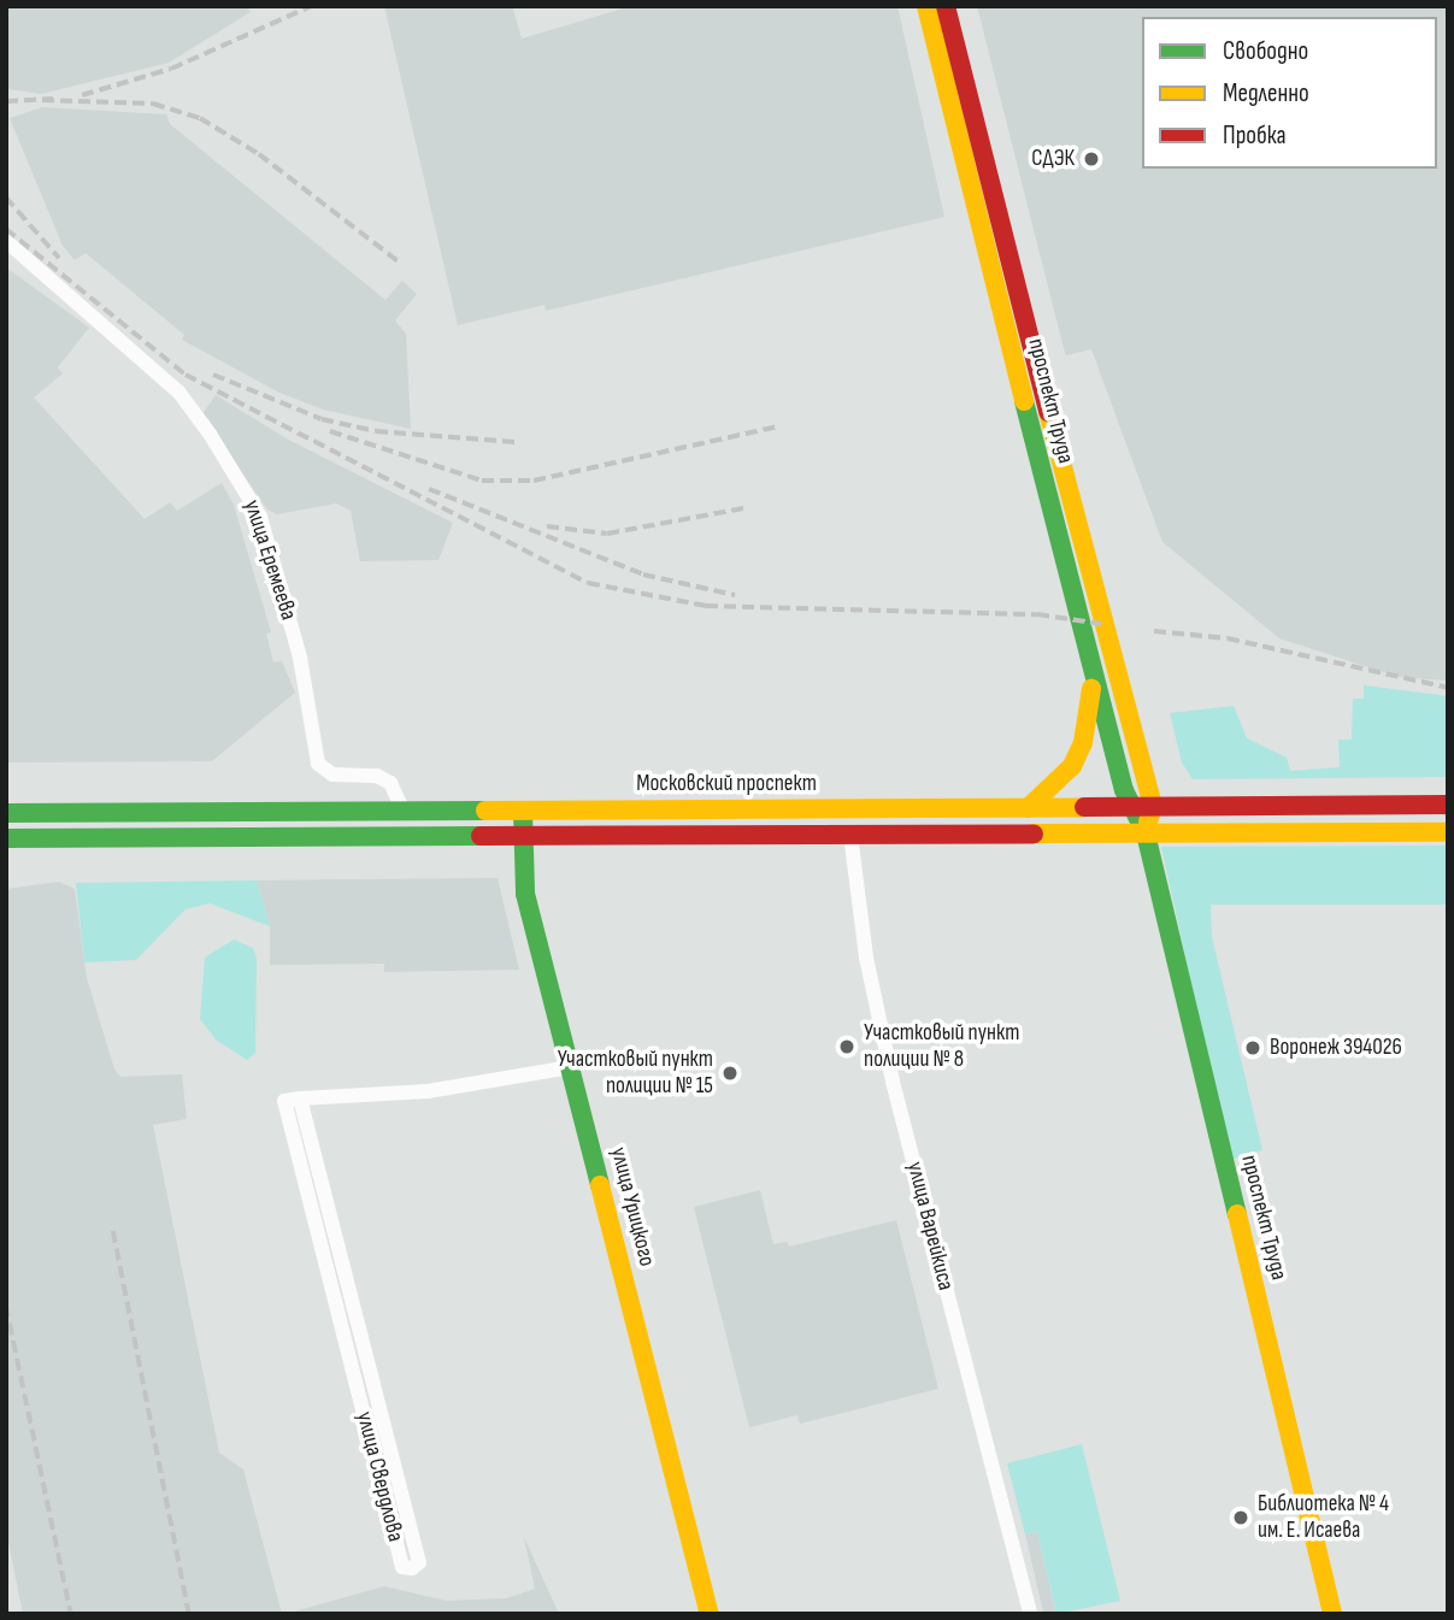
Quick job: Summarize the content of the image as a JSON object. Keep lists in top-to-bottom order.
{
  "streets": {
    "main road": ["проспект Труда", "Московский проспект", "улица Урицкого"],
    "street": ["улица Еремеева", "улица Варейкиса", "улица Свердлова"]
  },
  "crossings": [
    ["проспект Труда", "Московский проспект"],
    ["улица Еремеева", "Московский проспект"],
    ["Московский проспект", "улица Урицкого"]
  ],
  "places": [
    "СДЭК",
    "Участковый пункт полиции № 8",
    "Воронеж 394026",
    "Участковый пункт полиции № 15",
    "Библиотека № 4 им. Е. Исаева"
  ],
  "legend": ["Свободно", "Медленно", "Пробка"]
}
